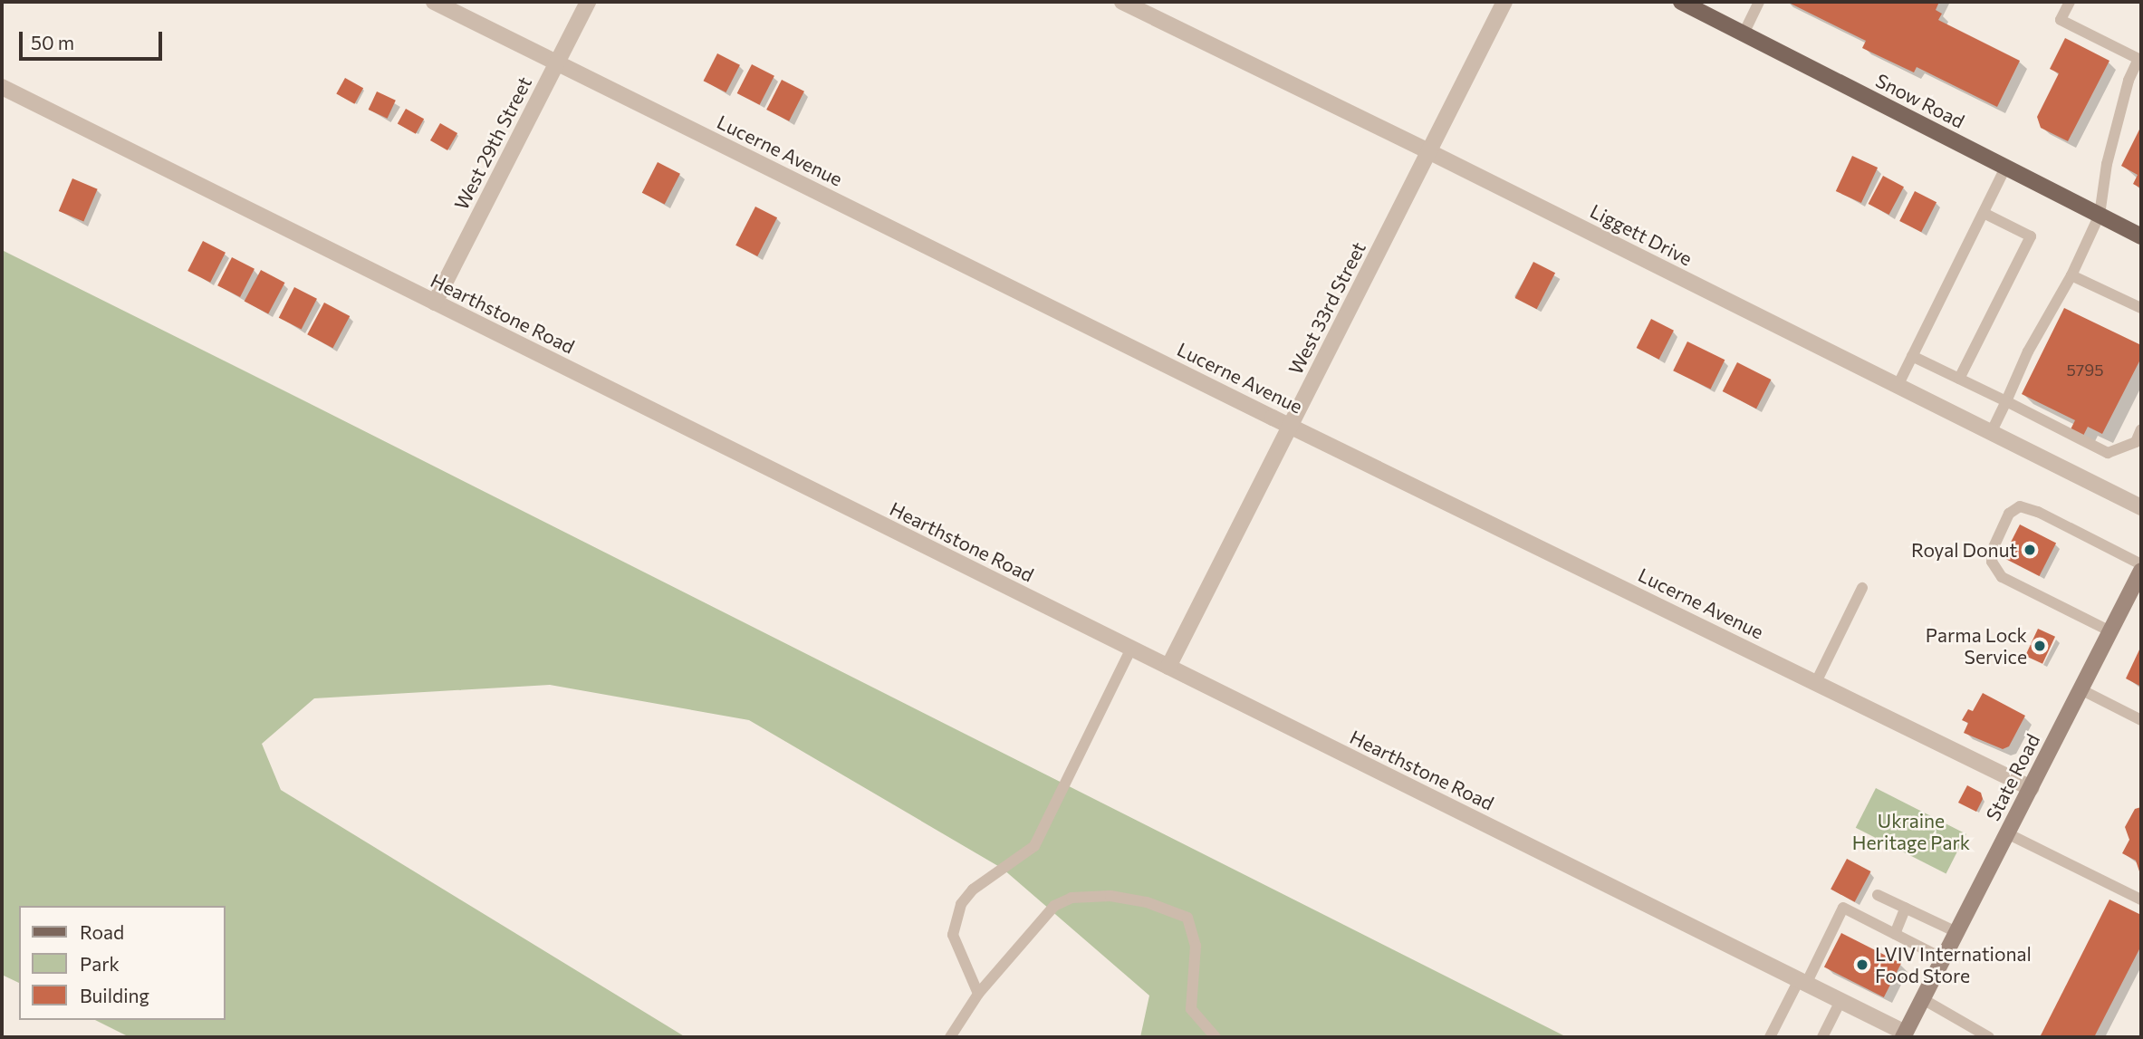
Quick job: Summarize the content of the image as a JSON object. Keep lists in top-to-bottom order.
{
  "streets": {
    "main road": ["Snow Road", "State Road"],
    "street": [
      "West 29th Street",
      "Lucerne Avenue",
      "Liggett Drive",
      "West 33rd Street",
      "Hearthstone Road"
    ]
  },
  "crossings": [
    ["West 29th Street", "Lucerne Avenue"],
    ["West 29th Street", "Hearthstone Road"],
    ["Lucerne Avenue", "West 33rd Street"],
    ["Lucerne Avenue", "State Road"],
    ["Liggett Drive", "West 33rd Street"],
    ["West 33rd Street", "Hearthstone Road"],
    ["Hearthstone Road", "State Road"]
  ],
  "parks": ["Ukraine Heritage Park"],
  "places": ["Royal Donut", "Parma Lock Service", "LVIV International Food Store"],
  "house_numbers": ["5795"],
  "legend": ["Road", "Park", "Building"],
  "scale_bar": "50 m"
}
